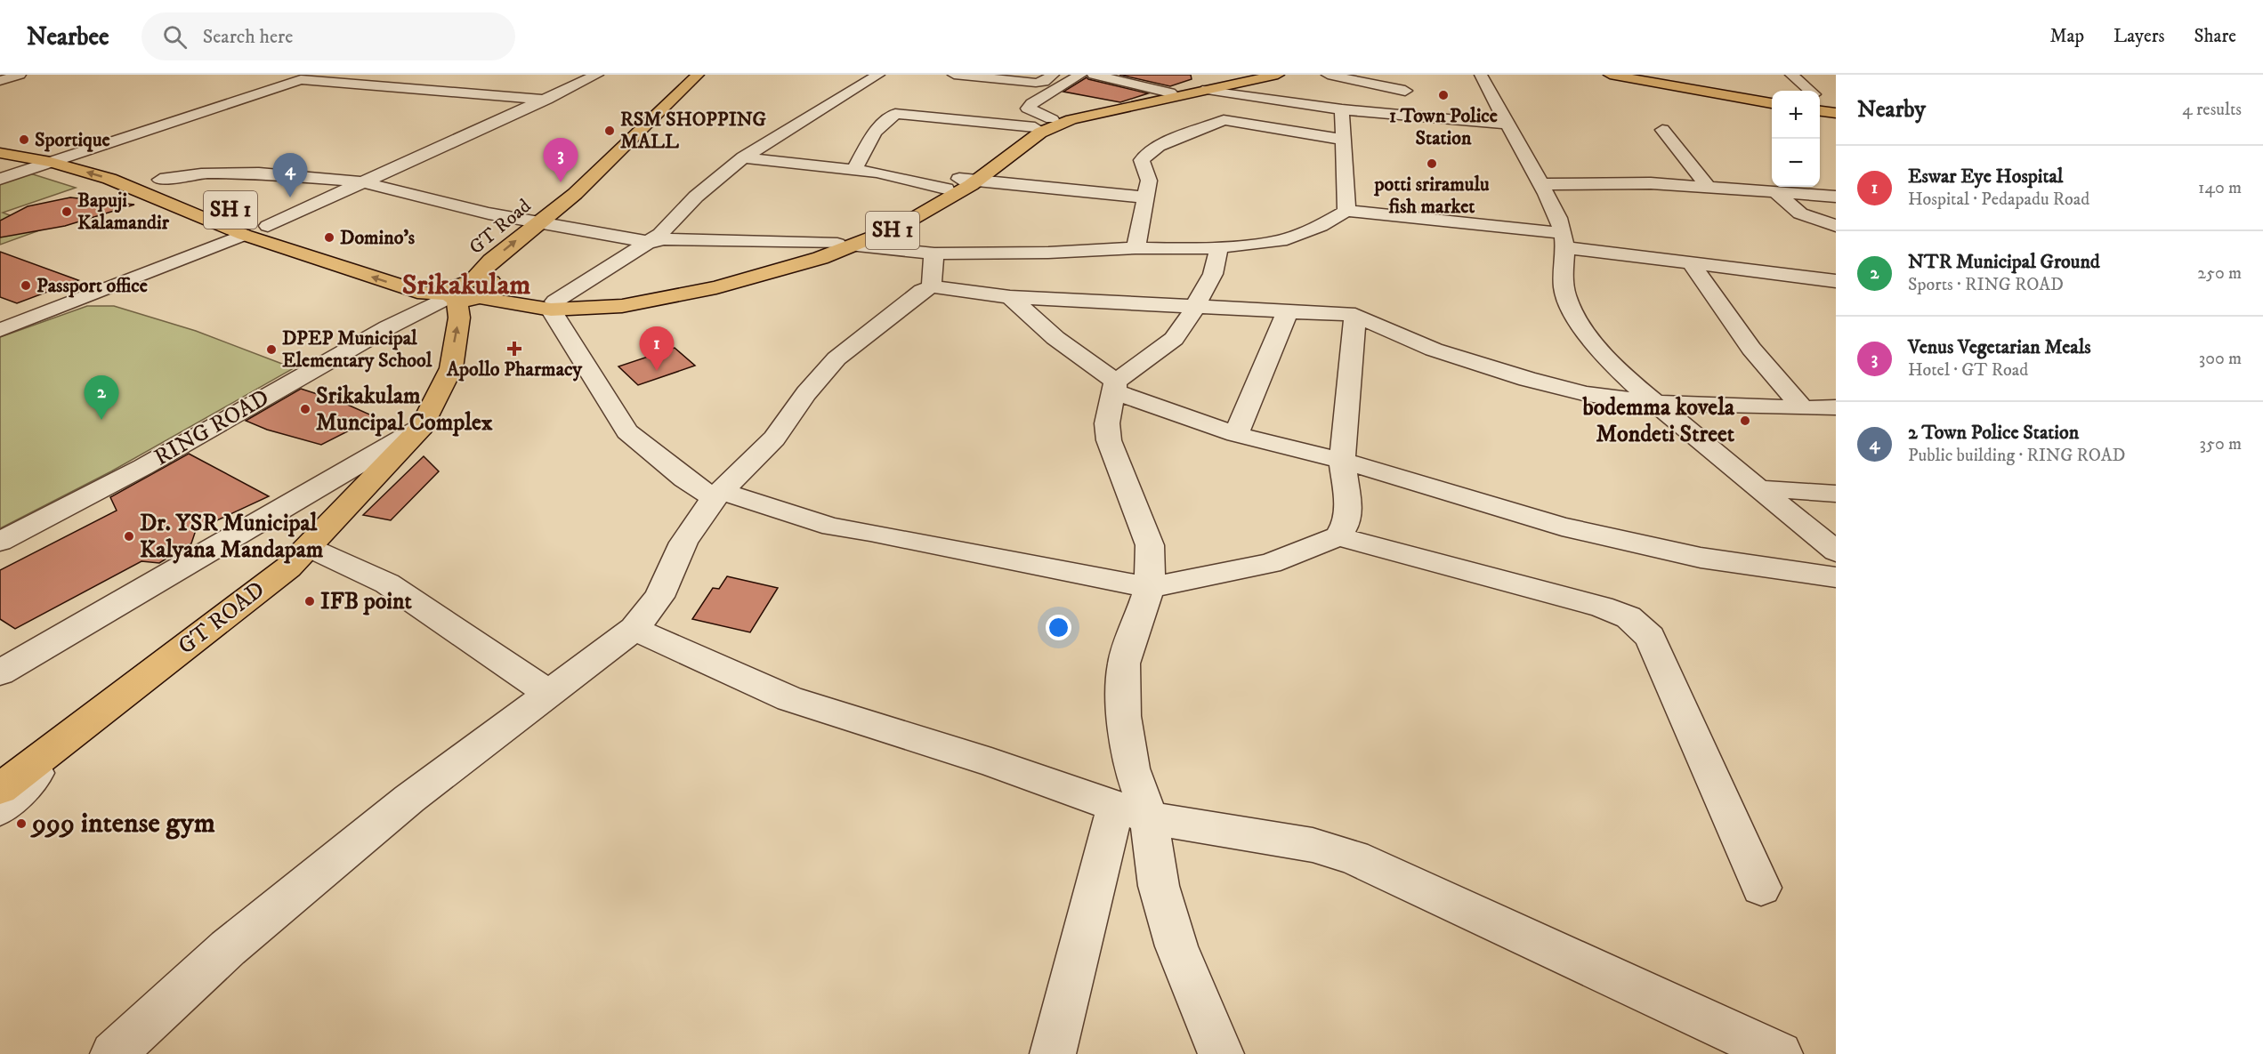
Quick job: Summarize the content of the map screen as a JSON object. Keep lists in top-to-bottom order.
{
  "streets": {
    "main road": ["SH 1", "GT Road", "GT ROAD"],
    "street": ["RING ROAD"]
  },
  "crossings": [
    ["SH 1", "GT Road"],
    ["SH 1", "RING ROAD"],
    ["SH 1", "GT ROAD"],
    ["GT Road", "RING ROAD"],
    ["GT Road", "GT ROAD"],
    ["RING ROAD", "GT ROAD"]
  ],
  "districts": ["Srikakulam"],
  "places": {
    "other": [
      "1 Town Police Station",
      "RSM SHOPPING MALL",
      "Sportique",
      "potti sriramulu fish market",
      "Bapuji Kalamandir",
      "Domino's",
      "Passport office",
      "DPEP Municipal Elementary School",
      "Srikakulam Muncipal Complex",
      "bodemma kovela Mondeti Street",
      "Dr. YSR Municipal Kalyana Mandapam",
      "IFB point",
      "999 intense gym"
    ],
    "health": ["Apollo Pharmacy"]
  },
  "page": {
    "header": "Nearbee",
    "search": "Search here",
    "nav": ["Map", "Layers", "Share"],
    "heading": ["Nearby", "4 results"],
    "map_buttons": ["+", "−"],
    "pins": [
      "3",
      "4",
      "1",
      "2"
    ],
    "list": [
      {
        "mark": "1",
        "name": "Eswar Eye Hospital",
        "note": "Hospital · Pedapadu Road",
        "value": "140 m"
      },
      {
        "mark": "2",
        "name": "NTR Municipal Ground",
        "note": "Sports · RING ROAD",
        "value": "250 m"
      },
      {
        "mark": "3",
        "name": "Venus Vegetarian Meals",
        "note": "Hotel · GT Road",
        "value": "300 m"
      },
      {
        "mark": "4",
        "name": "2 Town Police Station",
        "note": "Public building · RING ROAD",
        "value": "350 m"
      }
    ]
  }
}
